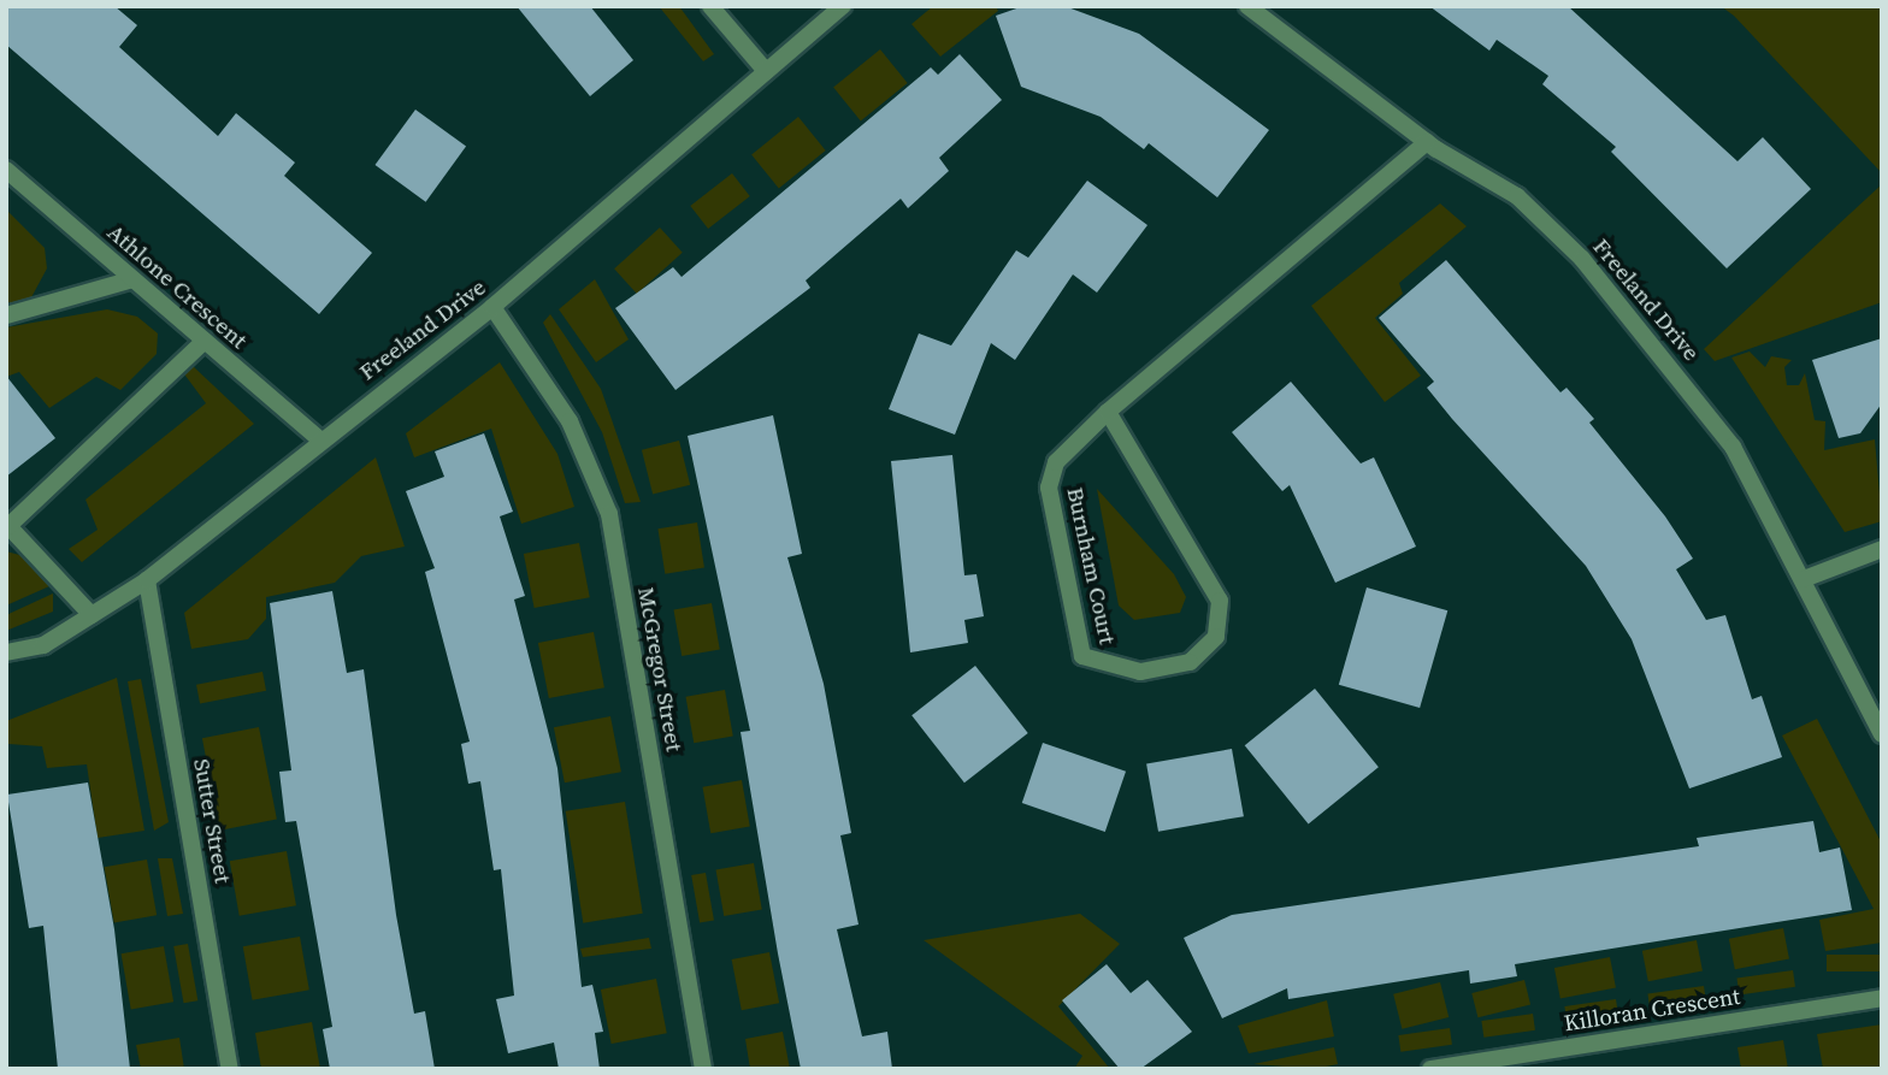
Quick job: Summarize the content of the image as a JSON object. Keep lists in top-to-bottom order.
{
  "streets": {
    "street": [
      "Athlone Crescent",
      "Freeland Drive",
      "Burnham Court",
      "McGregor Street",
      "Sutter Street",
      "Killoran Crescent"
    ]
  },
  "crossings": [
    ["Athlone Crescent", "Freeland Drive"],
    ["Freeland Drive", "Burnham Court"],
    ["Freeland Drive", "McGregor Street"],
    ["Freeland Drive", "Sutter Street"]
  ]
}
